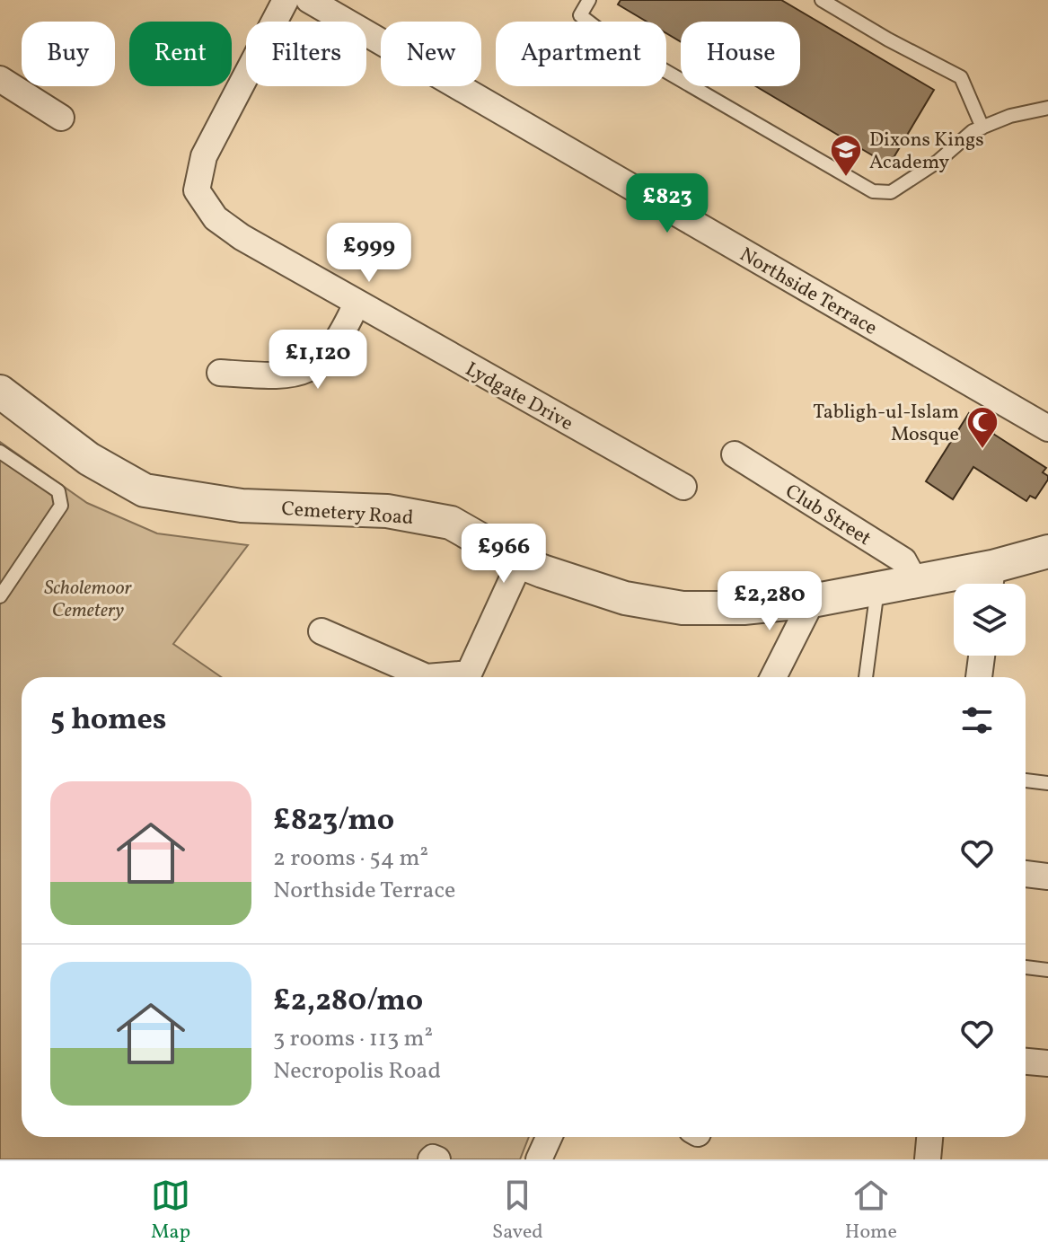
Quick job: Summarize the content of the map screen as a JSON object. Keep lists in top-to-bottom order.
{
  "streets": {
    "street": [
      "Northside Terrace",
      "Lydgate Drive",
      "Cemetery Road",
      "Club Street"
    ]
  },
  "crossings": [
    ["Cemetery Road", "Club Street"]
  ],
  "parks": ["Scholemoor Cemetery"],
  "places": {
    "school or university": ["Dixons Kings Academy"],
    "mosque": ["Tabligh-ul-Islam Mosque"]
  },
  "page": {
    "chip": [
      "Buy",
      "Rent",
      "Filters",
      "New",
      "Apartment",
      "House"
    ],
    "price": [
      "£823",
      "£999",
      "£1,120",
      "£966",
      "£2,280"
    ],
    "heading": "5 homes",
    "list": [
      {
        "name": "£823/mo",
        "note": "2 rooms · 54 m² · Northside Terrace"
      },
      {
        "name": "£2,280/mo",
        "note": "3 rooms · 113 m² · Necropolis Road"
      }
    ],
    "tabs": ["Map", "Saved", "Home"]
  }
}
